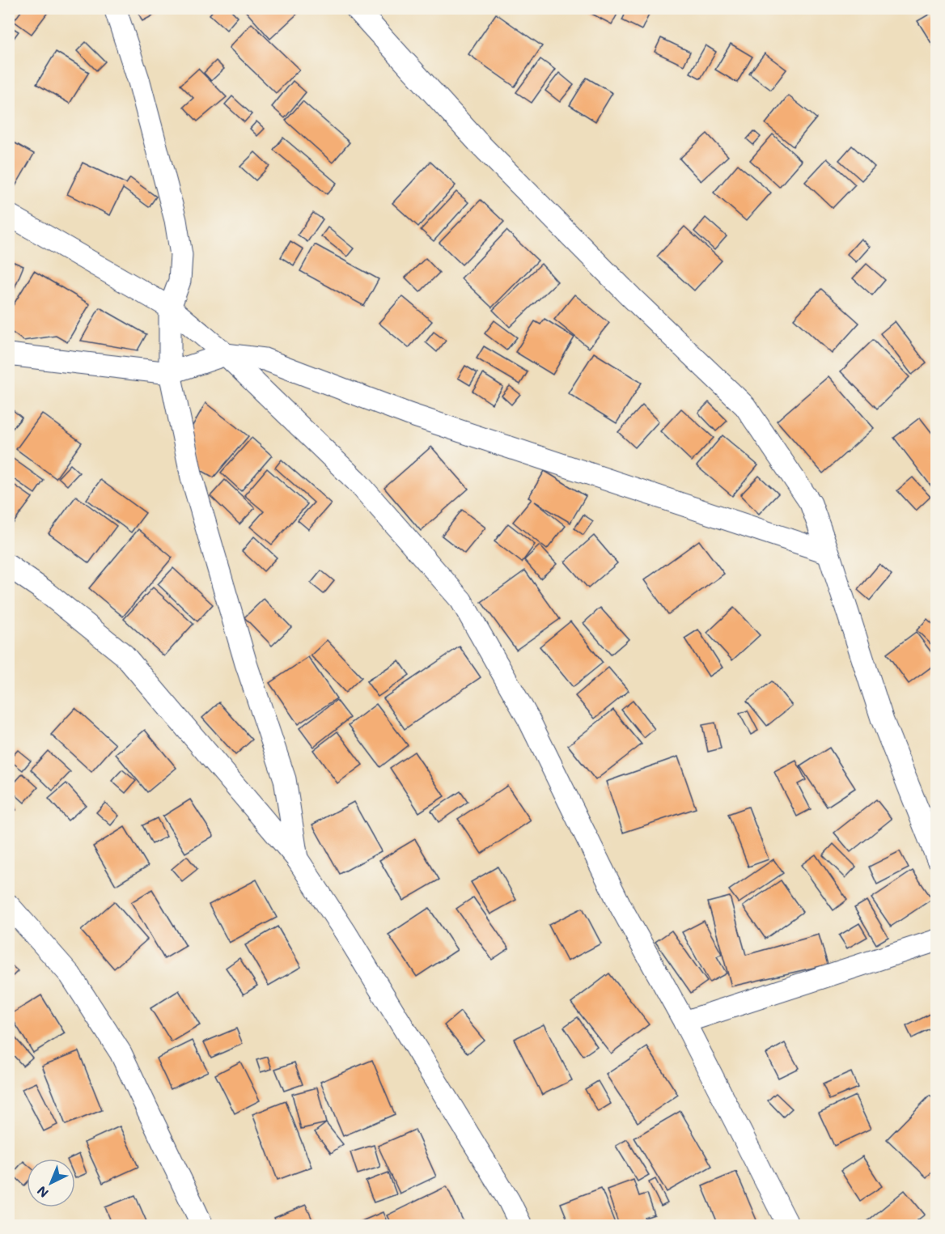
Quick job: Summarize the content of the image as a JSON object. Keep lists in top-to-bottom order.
{
  "north": "bottom left"
}
